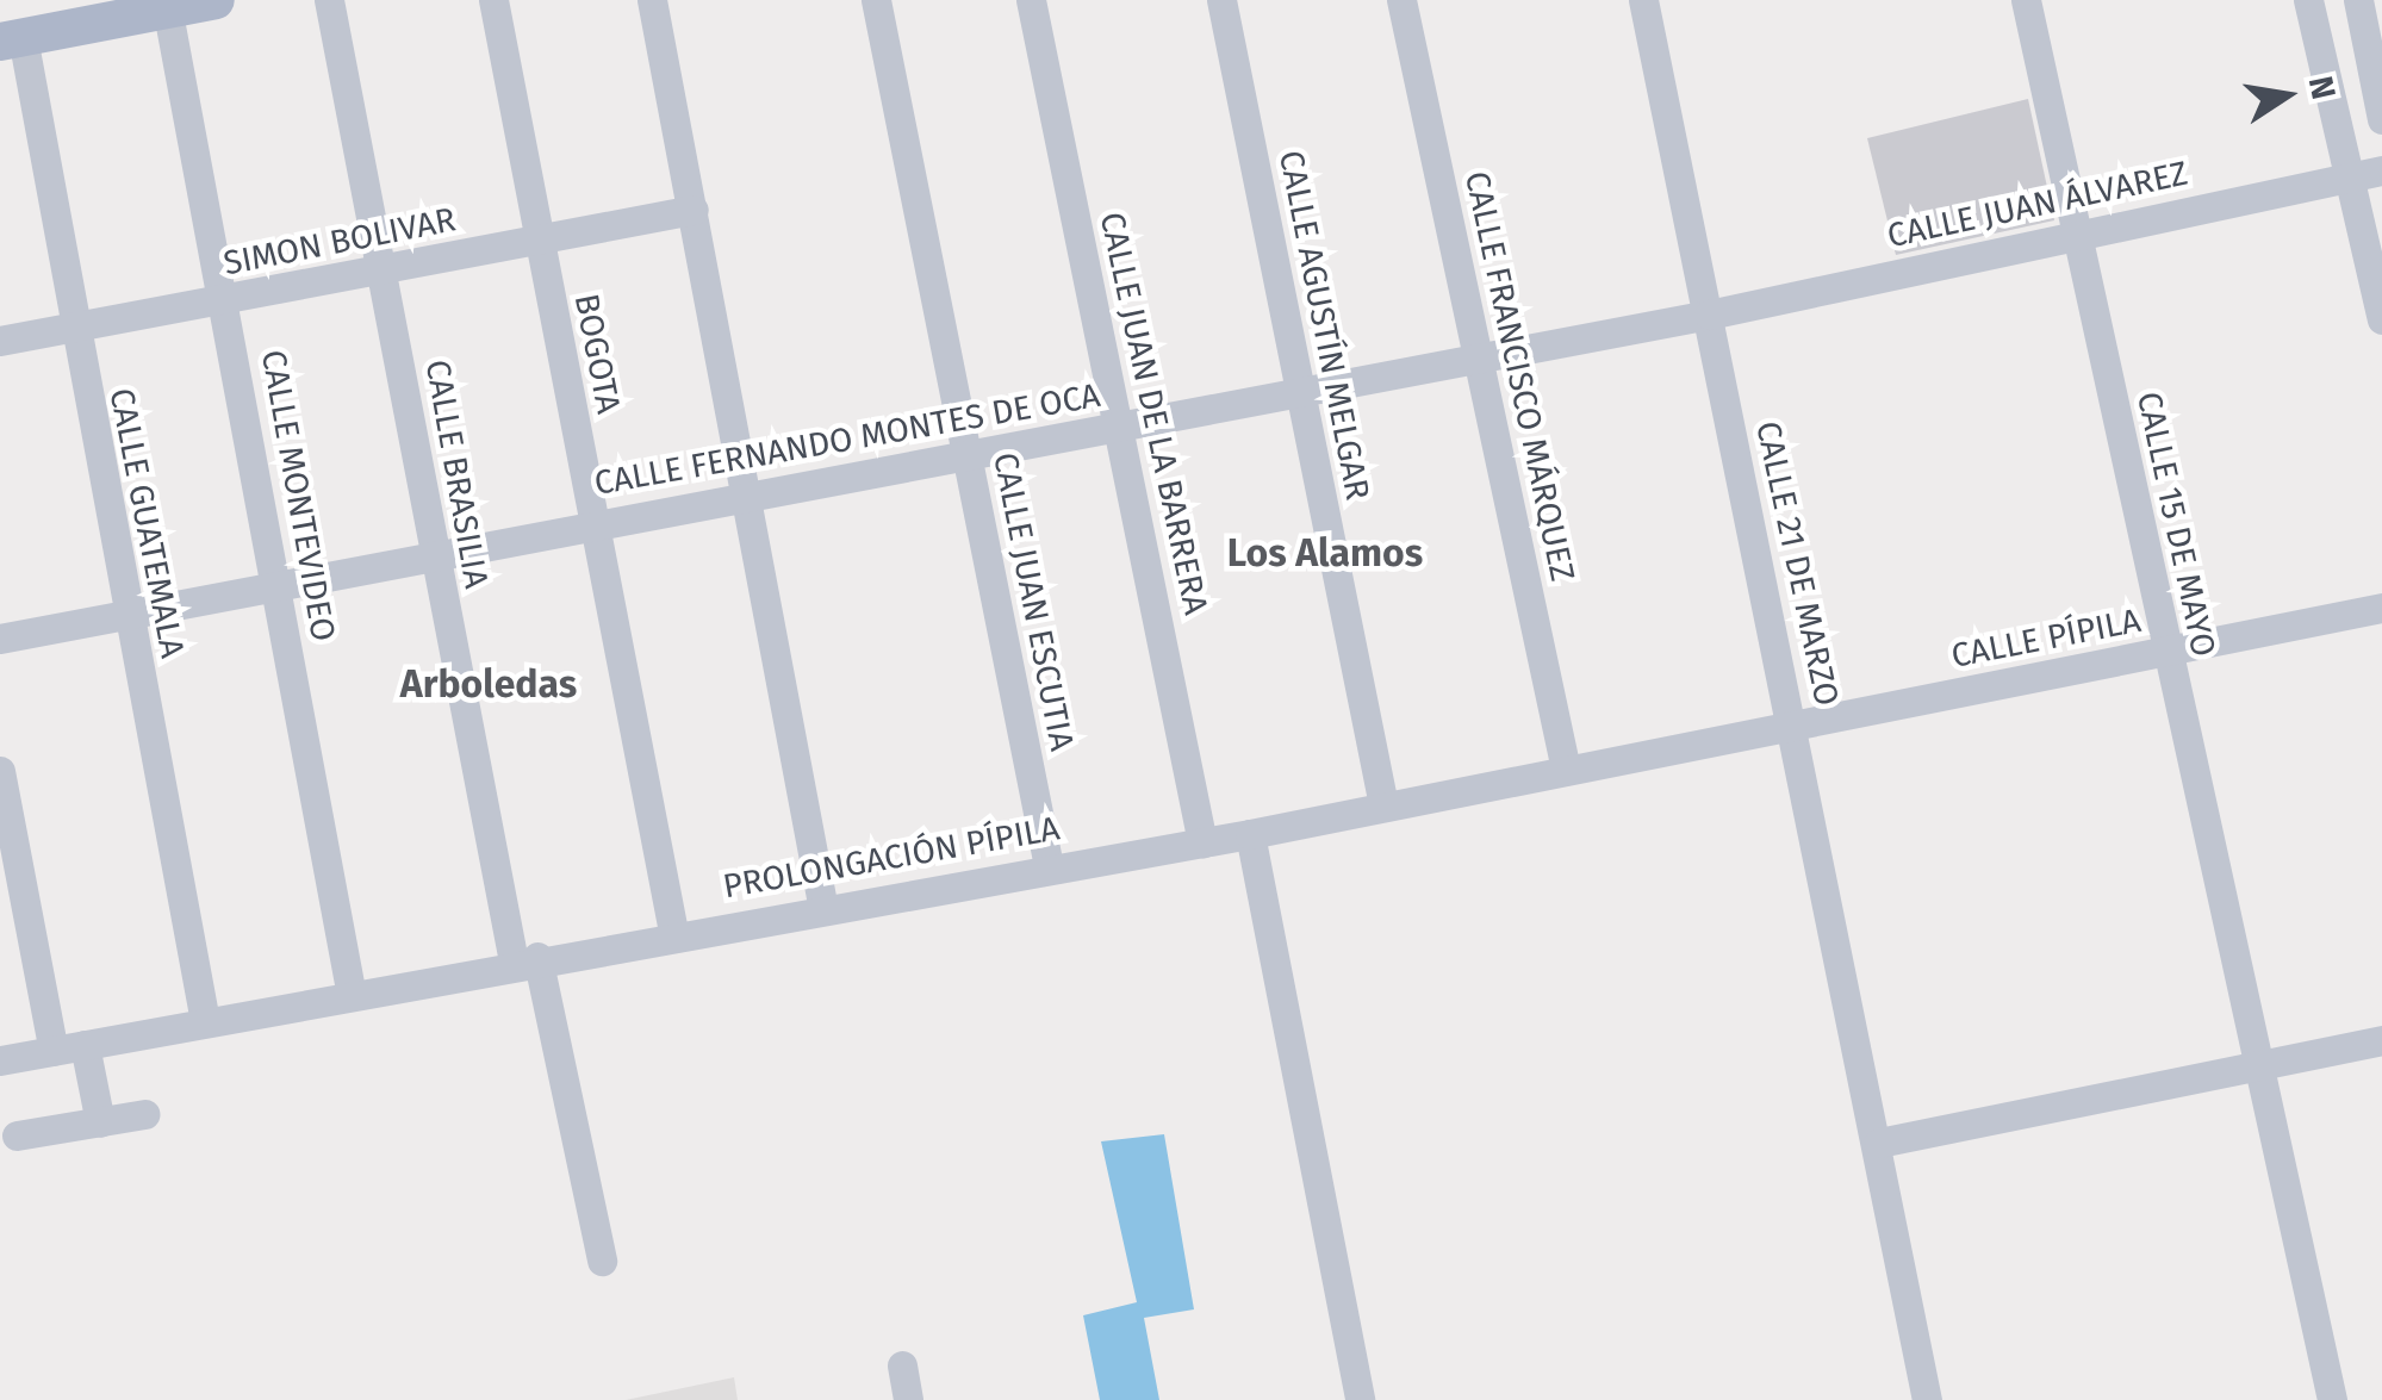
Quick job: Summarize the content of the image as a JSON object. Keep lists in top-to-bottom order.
{
  "streets": {
    "street": [
      "CALLE JUAN ÁLVAREZ",
      "SIMON BOLIVAR",
      "CALLE AGUSTÍN MELGAR",
      "BOGOTA",
      "CALLE FRANCISCO MÁRQUEZ",
      "CALLE JUAN DE LA BARRERA",
      "CALLE FERNANDO MONTES DE OCA",
      "CALLE BRASILIA",
      "CALLE MONTEVIDEO",
      "CALLE GUATEMALA",
      "CALLE 15 DE MAYO",
      "CALLE 21 DE MARZO",
      "CALLE JUAN ESCUTIA",
      "CALLE PÍPILA",
      "PROLONGACIÓN PÍPILA"
    ]
  },
  "crossings": [
    ["CALLE JUAN ÁLVAREZ", "CALLE FERNANDO MONTES DE OCA"],
    ["CALLE JUAN ÁLVAREZ", "CALLE 15 DE MAYO"],
    ["CALLE JUAN ÁLVAREZ", "CALLE 21 DE MARZO"],
    ["SIMON BOLIVAR", "BOGOTA"],
    ["SIMON BOLIVAR", "CALLE BRASILIA"],
    ["SIMON BOLIVAR", "CALLE MONTEVIDEO"],
    ["SIMON BOLIVAR", "CALLE GUATEMALA"],
    ["CALLE AGUSTÍN MELGAR", "CALLE FERNANDO MONTES DE OCA"],
    ["CALLE AGUSTÍN MELGAR", "PROLONGACIÓN PÍPILA"],
    ["BOGOTA", "CALLE FERNANDO MONTES DE OCA"],
    ["BOGOTA", "PROLONGACIÓN PÍPILA"],
    ["CALLE FRANCISCO MÁRQUEZ", "CALLE FERNANDO MONTES DE OCA"],
    ["CALLE FRANCISCO MÁRQUEZ", "PROLONGACIÓN PÍPILA"],
    ["CALLE JUAN DE LA BARRERA", "CALLE FERNANDO MONTES DE OCA"],
    ["CALLE JUAN DE LA BARRERA", "PROLONGACIÓN PÍPILA"],
    ["CALLE FERNANDO MONTES DE OCA", "CALLE BRASILIA"],
    ["CALLE FERNANDO MONTES DE OCA", "CALLE MONTEVIDEO"],
    ["CALLE FERNANDO MONTES DE OCA", "CALLE GUATEMALA"],
    ["CALLE FERNANDO MONTES DE OCA", "CALLE 21 DE MARZO"],
    ["CALLE FERNANDO MONTES DE OCA", "CALLE JUAN ESCUTIA"],
    ["CALLE BRASILIA", "PROLONGACIÓN PÍPILA"],
    ["CALLE MONTEVIDEO", "PROLONGACIÓN PÍPILA"],
    ["CALLE GUATEMALA", "PROLONGACIÓN PÍPILA"],
    ["CALLE 15 DE MAYO", "CALLE PÍPILA"],
    ["CALLE 21 DE MARZO", "CALLE PÍPILA"],
    ["CALLE 21 DE MARZO", "PROLONGACIÓN PÍPILA"],
    ["CALLE JUAN ESCUTIA", "PROLONGACIÓN PÍPILA"],
    ["CALLE PÍPILA", "PROLONGACIÓN PÍPILA"]
  ],
  "districts": ["Los Alamos", "Arboledas"],
  "north": "right"
}
